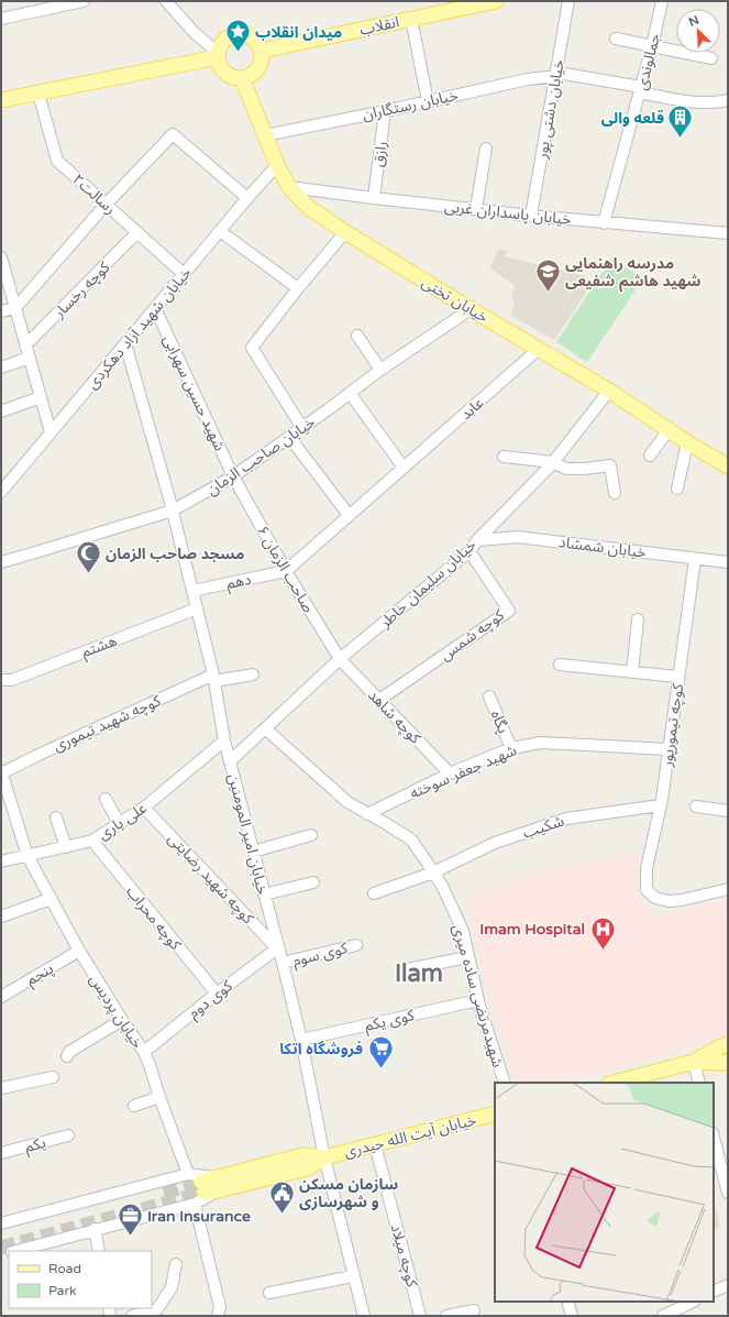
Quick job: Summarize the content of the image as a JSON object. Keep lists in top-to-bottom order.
{
  "streets": {
    "main road": ["انقلاب", "خیابان تختی", "خیابان آیت الله حیدری"],
    "street": [
      "جمالوندی",
      "خیابان رستگاران",
      "خیابان دشتی پور",
      "رازق",
      "رسالت۲",
      "خیابان پاسداران غربی",
      "کوچه رخسار",
      "خیابان شهید آزاد دهکردی",
      "شهید حسین سهرابی",
      "عابد",
      "خیابان صاحب الزمان",
      "خیابان شمشاد",
      "صاحب الزمان ۶",
      "دهم",
      "خیابان سلیمان خاطر",
      "کوچه شمس",
      "هشتم",
      "کوچه شاهد",
      "پگاه",
      "کوچه شهید تیموری",
      "کوچه تیمورپور",
      "شهید جعفر سوخته",
      "علی یاری",
      "شکیب",
      "خیابان امیر المومنین",
      "کوچه شهید رضایتی",
      "کوچه محراب",
      "کوی سوم",
      "پنجم",
      "شهیدمرتضی ساده میری",
      "کوی دوم",
      "خیابان پردیس",
      "کوی یکم",
      "یکم",
      "کوچه میلاد"
    ]
  },
  "crossings": [
    ["انقلاب", "خیابان تختی"],
    ["جمالوندی", "خیابان رستگاران"],
    ["جمالوندی", "خیابان پاسداران غربی"],
    ["خیابان رستگاران", "خیابان دشتی پور"],
    ["خیابان رستگاران", "رازق"],
    ["خیابان رستگاران", "خیابان تختی"],
    ["خیابان دشتی پور", "خیابان پاسداران غربی"],
    ["رازق", "خیابان پاسداران غربی"],
    ["رسالت۲", "کوچه رخسار"],
    ["رسالت۲", "خیابان شهید آزاد دهکردی"],
    ["خیابان پاسداران غربی", "خیابان تختی"],
    ["خیابان تختی", "خیابان شهید آزاد دهکردی"],
    ["خیابان تختی", "عابد"],
    ["خیابان تختی", "خیابان صاحب الزمان"],
    ["خیابان تختی", "خیابان سلیمان خاطر"],
    ["خیابان شهید آزاد دهکردی", "شهید حسین سهرابی"],
    ["خیابان شهید آزاد دهکردی", "خیابان امیر المومنین"],
    ["شهید حسین سهرابی", "خیابان صاحب الزمان"],
    ["شهید حسین سهرابی", "صاحب الزمان ۶"],
    ["عابد", "صاحب الزمان ۶"],
    ["عابد", "دهم"],
    ["خیابان صاحب الزمان", "صاحب الزمان ۶"],
    ["خیابان صاحب الزمان", "خیابان امیر المومنین"],
    ["خیابان شمشاد", "خیابان سلیمان خاطر"],
    ["خیابان شمشاد", "کوچه تیمورپور"],
    ["صاحب الزمان ۶", "دهم"],
    ["صاحب الزمان ۶", "خیابان سلیمان خاطر"],
    ["صاحب الزمان ۶", "کوچه شاهد"],
    ["دهم", "خیابان امیر المومنین"],
    ["خیابان سلیمان خاطر", "کوچه شمس"],
    ["خیابان سلیمان خاطر", "کوچه شاهد"],
    ["خیابان سلیمان خاطر", "خیابان امیر المومنین"],
    ["خیابان سلیمان خاطر", "شهیدمرتضی ساده میری"],
    ["کوچه شمس", "کوچه شاهد"],
    ["هشتم", "خیابان امیر المومنین"],
    ["کوچه شاهد", "شهید جعفر سوخته"],
    ["پگاه", "شهید جعفر سوخته"],
    ["کوچه شهید تیموری", "خیابان امیر المومنین"],
    ["کوچه شهید تیموری", "خیابان پردیس"],
    ["کوچه تیمورپور", "شهید جعفر سوخته"],
    ["کوچه تیمورپور", "شکیب"],
    ["شهید جعفر سوخته", "شهیدمرتضی ساده میری"],
    ["علی یاری", "خیابان امیر المومنین"],
    ["علی یاری", "کوچه شهید رضایتی"],
    ["علی یاری", "کوچه محراب"],
    ["علی یاری", "خیابان پردیس"],
    ["شکیب", "شهیدمرتضی ساده میری"],
    ["خیابان امیر المومنین", "کوچه شهید رضایتی"],
    ["خیابان امیر المومنین", "کوی سوم"],
    ["خیابان امیر المومنین", "کوی دوم"],
    ["خیابان امیر المومنین", "کوی یکم"],
    ["خیابان امیر المومنین", "خیابان آیت الله حیدری"],
    ["کوچه شهید رضایتی", "کوی دوم"],
    ["کوچه محراب", "کوی دوم"],
    ["پنجم", "خیابان پردیس"],
    ["شهیدمرتضی ساده میری", "کوی یکم"],
    ["کوی دوم", "خیابان پردیس"],
    ["خیابان آیت الله حیدری", "کوچه میلاد"]
  ],
  "districts": ["Ilam"],
  "places": {
    "place": ["میدان انقلاب"],
    "building": ["قلعه والی"],
    "school or university": ["مدرسه راهنمایی شهید هاشم شفیعی"],
    "mosque": ["مسجد صاحب الزمان"],
    "hospital": ["Imam Hospital"],
    "supermarket": ["فروشگاه اتکا"],
    "public building": ["سازمان مسکن و شهرسازی"],
    "office": ["Iran Insurance"]
  },
  "legend": ["Road", "Park"],
  "north": "top left"
}
